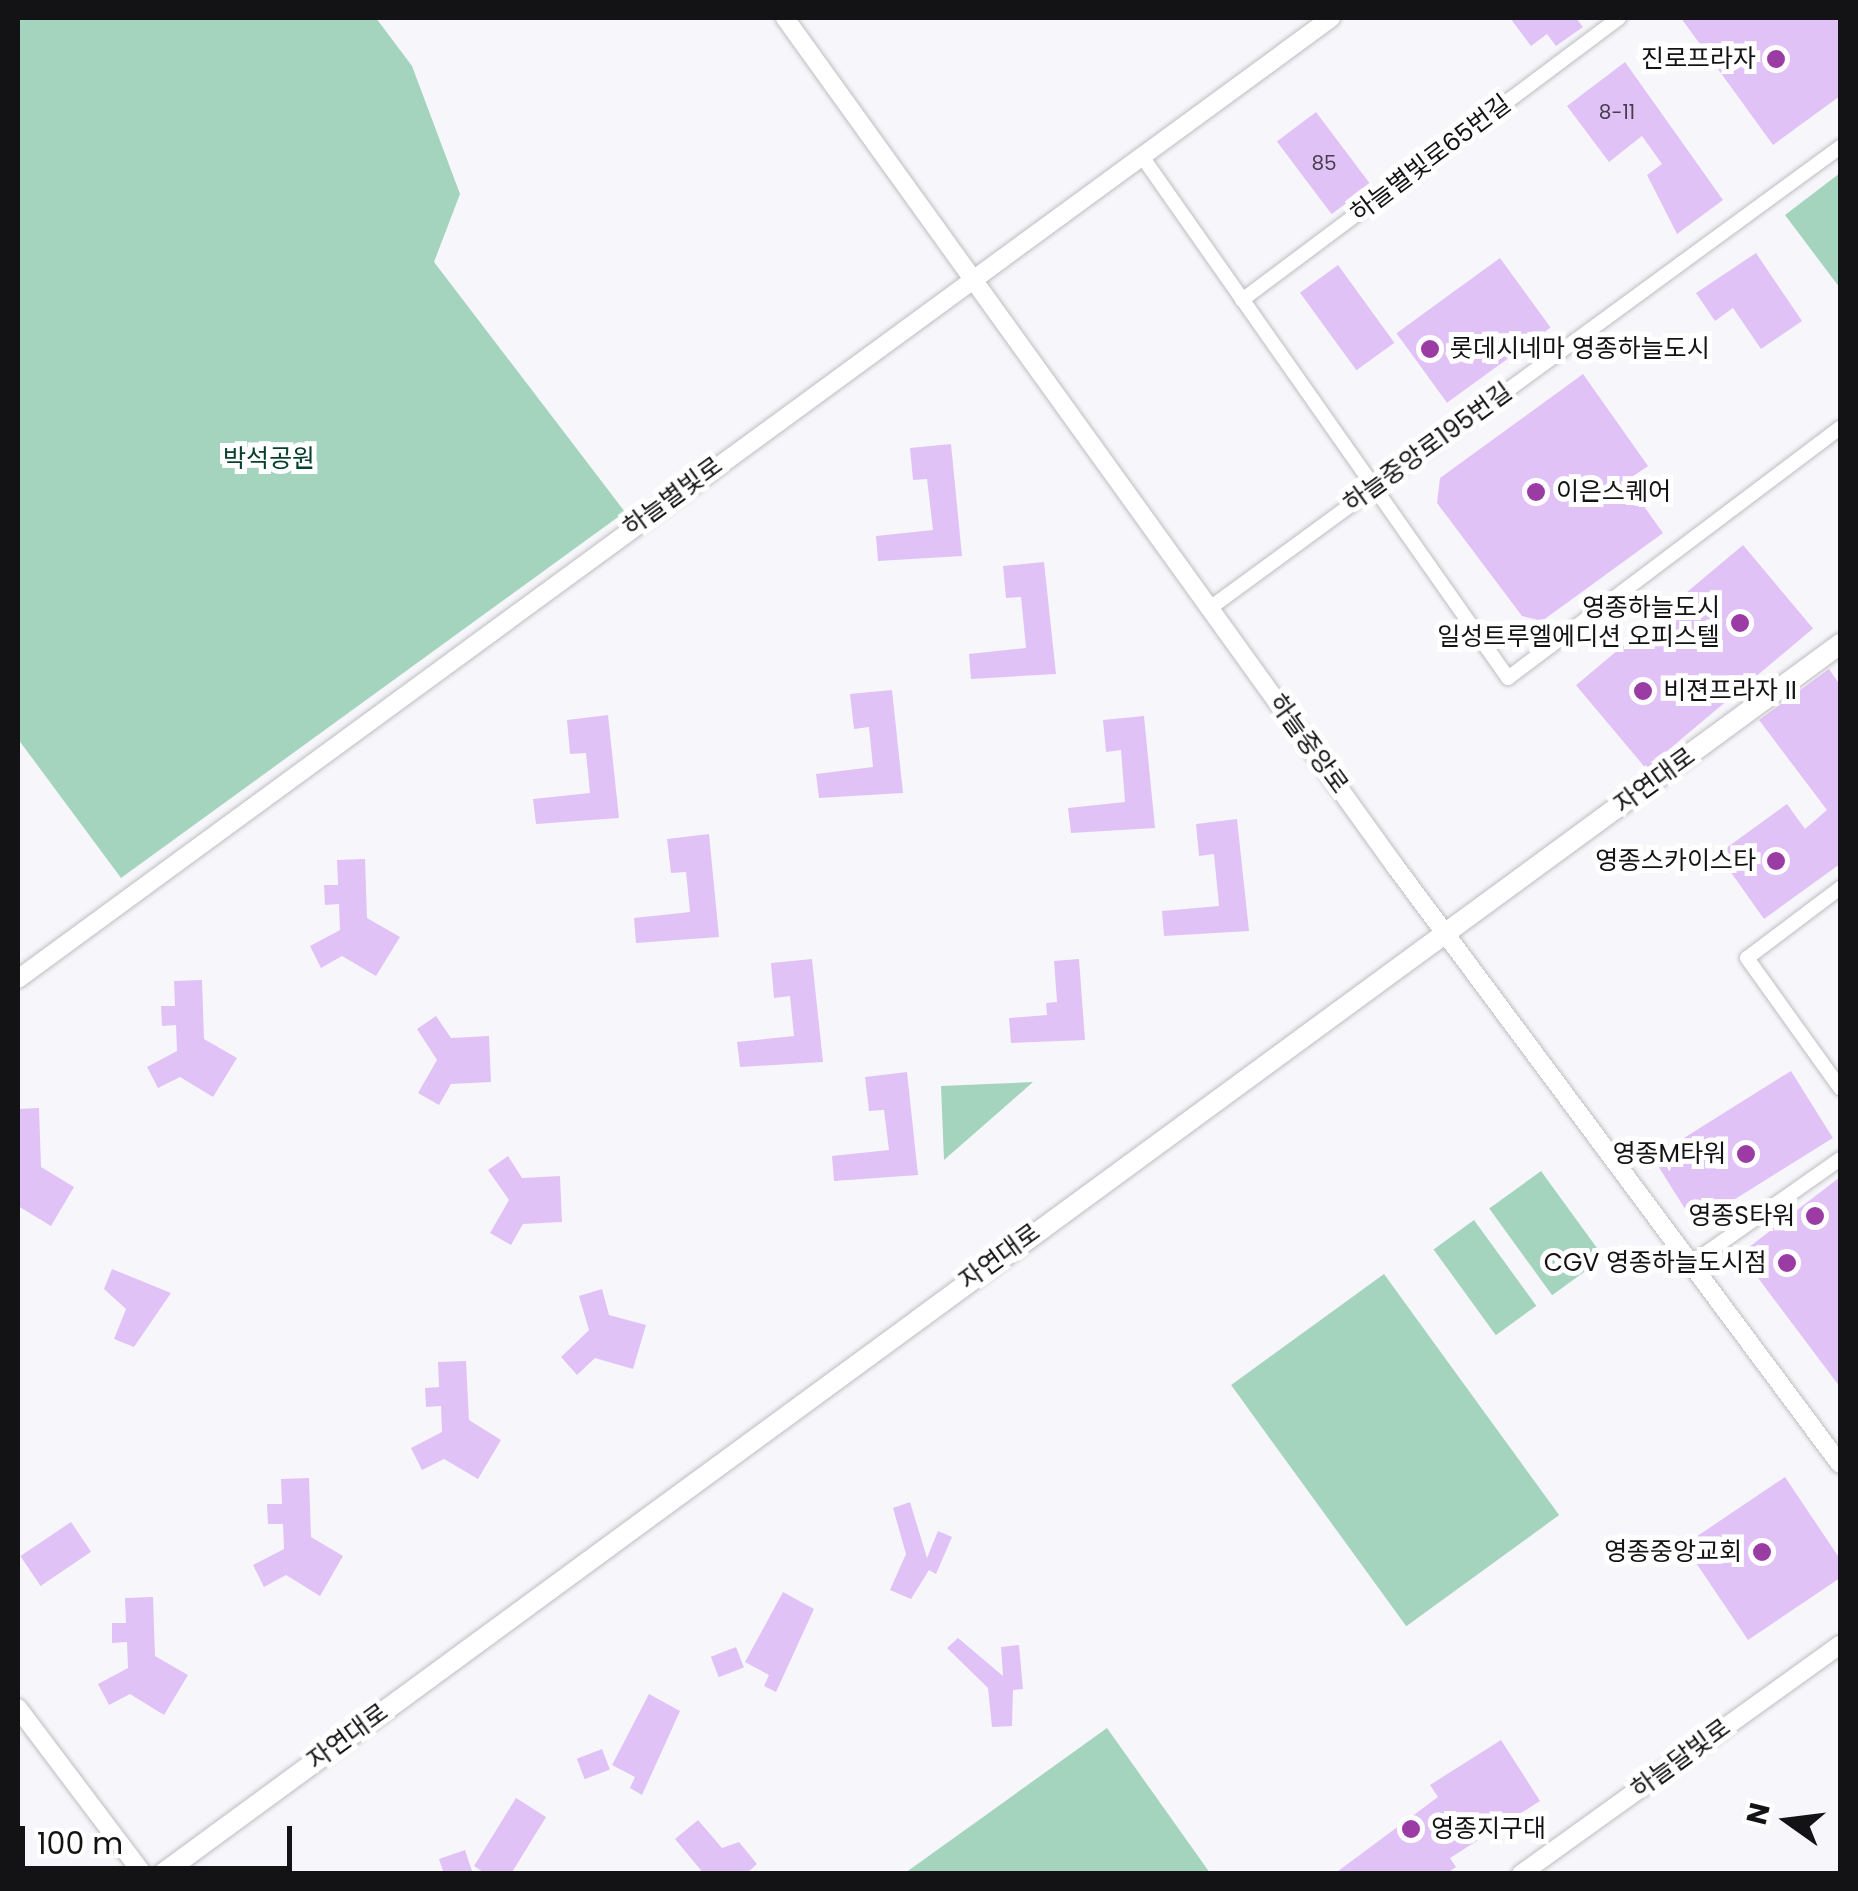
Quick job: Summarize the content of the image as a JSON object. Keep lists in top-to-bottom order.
{
  "streets": {
    "main road": ["자연대로"],
    "street": [
      "하늘별빛로65번길",
      "하늘중앙로195번길",
      "하늘별빛로",
      "하늘중앙로",
      "하늘달빛로"
    ]
  },
  "crossings": [
    ["하늘중앙로195번길", "하늘중앙로"],
    ["하늘별빛로", "하늘중앙로"],
    ["하늘중앙로", "자연대로"]
  ],
  "parks": ["박석공원"],
  "places": [
    "진로프라자",
    "롯데시네마 영종하늘도시",
    "이은스퀘어",
    "영종하늘도시 일성트루엘에디션 오피스텔",
    "비젼프라자 II",
    "영종스카이스타",
    "영종M타워",
    "영종S타워",
    "CGV 영종하늘도시점",
    "영종중앙교회",
    "영종지구대"
  ],
  "house_numbers": ["8-11", "85"],
  "scale_bar": "100 m",
  "north": "left"
}
